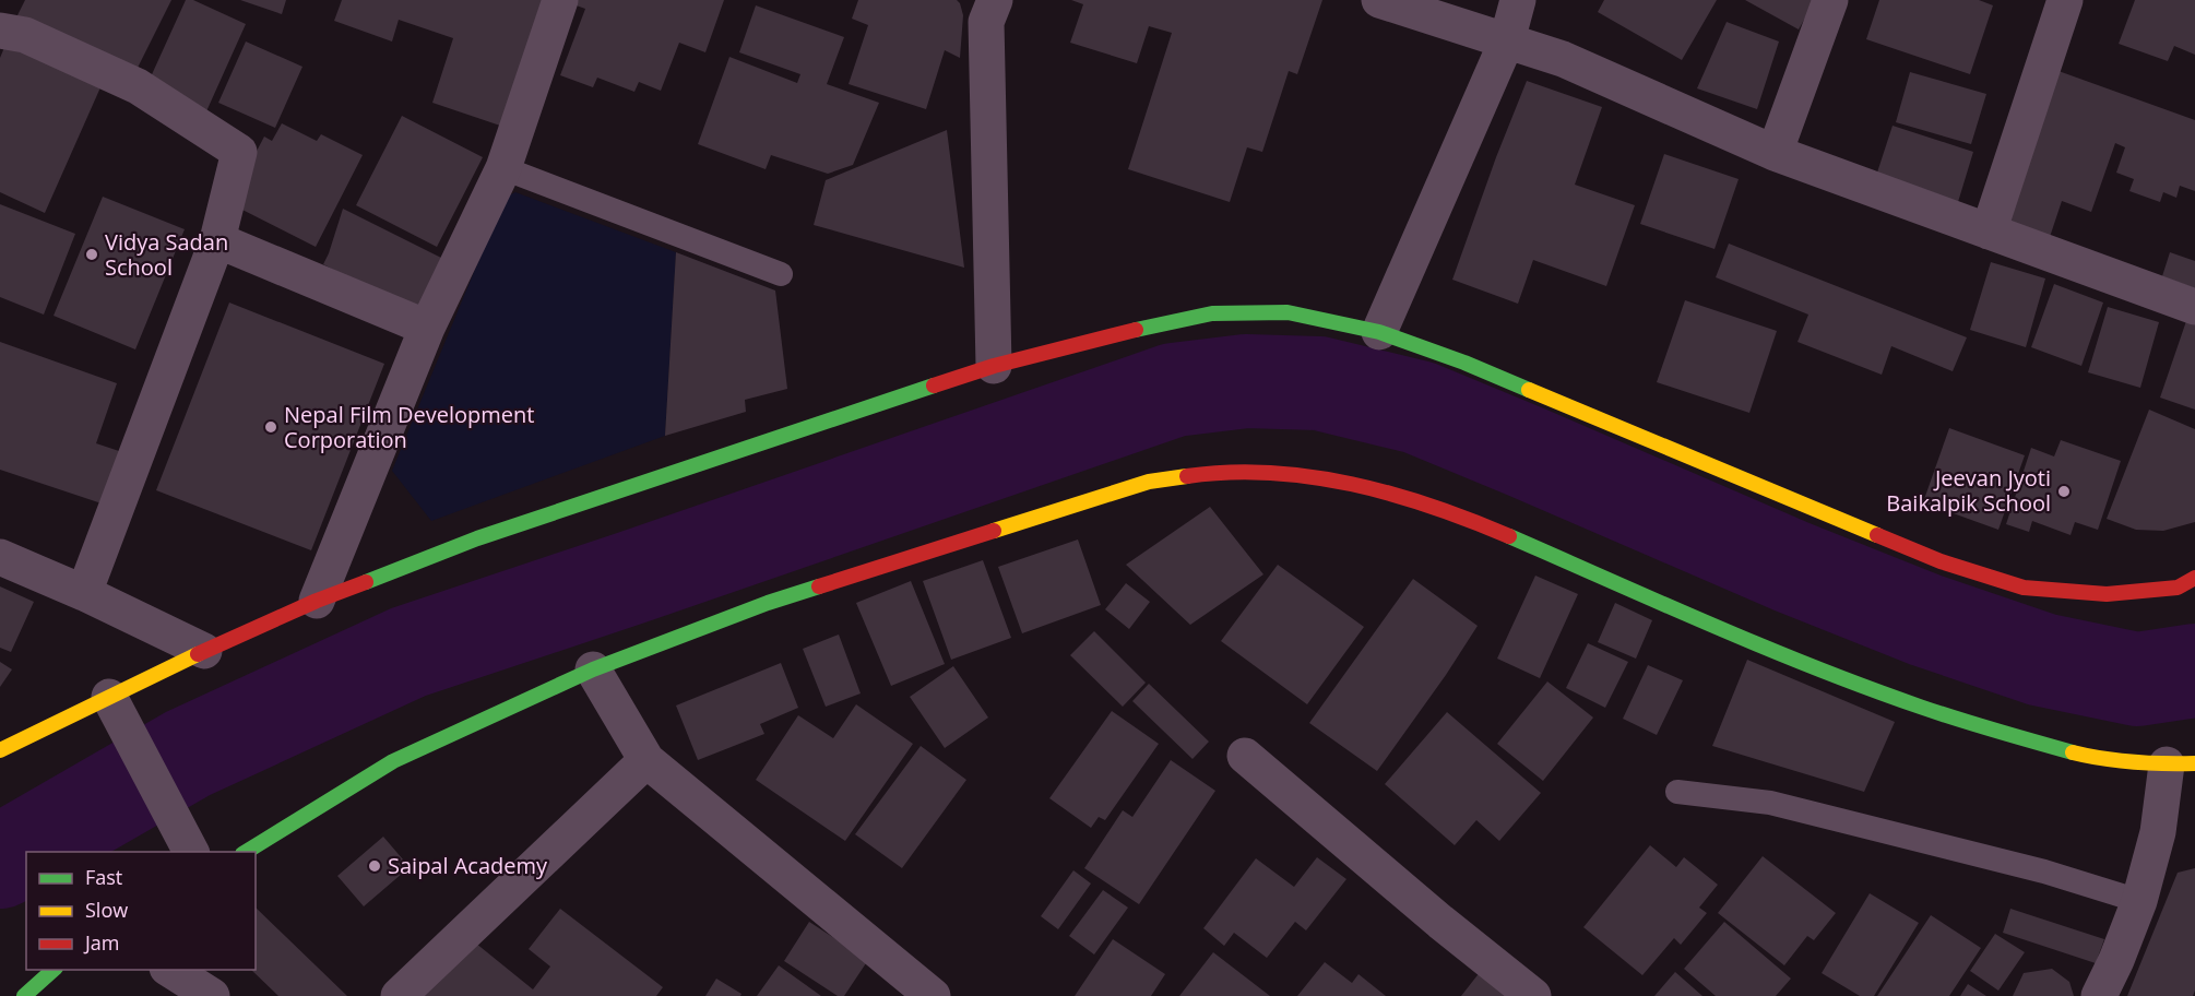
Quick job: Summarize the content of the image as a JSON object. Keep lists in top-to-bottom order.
{
  "places": [
    "Vidya Sadan School",
    "Nepal Film Development Corporation",
    "Jeevan Jyoti Baikalpik School",
    "Saipal Academy"
  ],
  "legend": ["Fast", "Slow", "Jam"]
}
